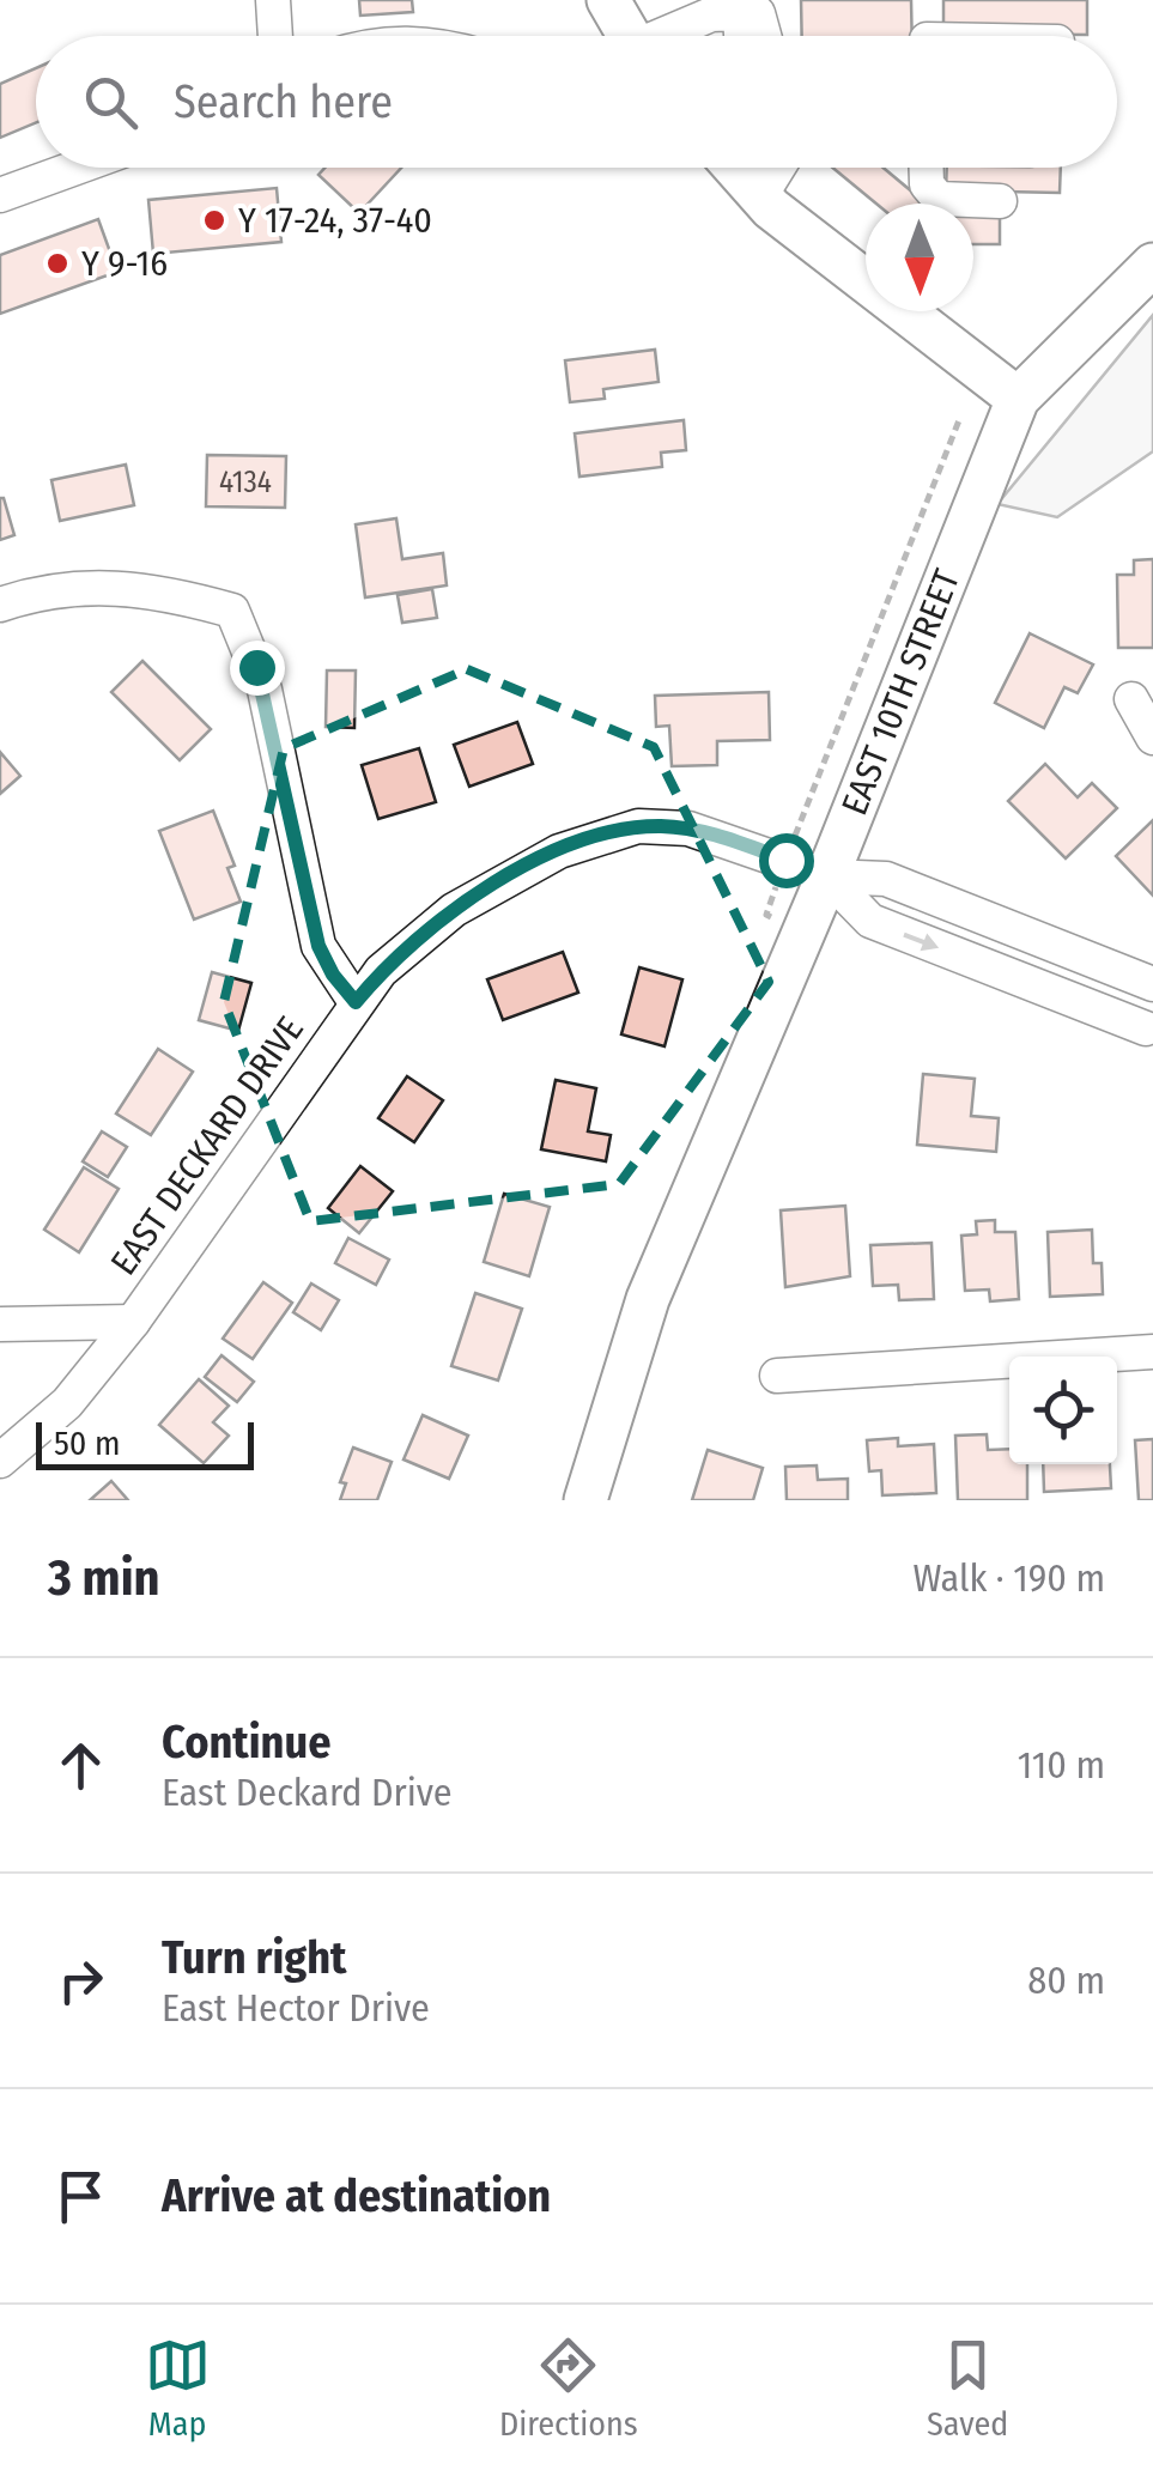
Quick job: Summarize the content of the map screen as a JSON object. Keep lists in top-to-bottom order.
{
  "streets": {
    "main road": ["EAST 10TH STREET"],
    "street": ["EAST DECKARD DRIVE"]
  },
  "crossings": [
    ["EAST 10TH STREET", "EAST DECKARD DRIVE"]
  ],
  "places": ["Y 17-24, 37-40", "Y 9-16"],
  "house_numbers": ["4134"],
  "scale_bar": "50 m",
  "north": "bottom",
  "page": {
    "search": "Search here",
    "scale": "50 m",
    "heading": ["3 min", "Walk · 190 m"],
    "list": [
      ["Continue", "East Deckard Drive", "110 m"],
      ["Turn right", "East Hector Drive", "80 m"],
      "Arrive at destination"
    ],
    "nav": ["Map", "Directions", "Saved"]
  }
}
